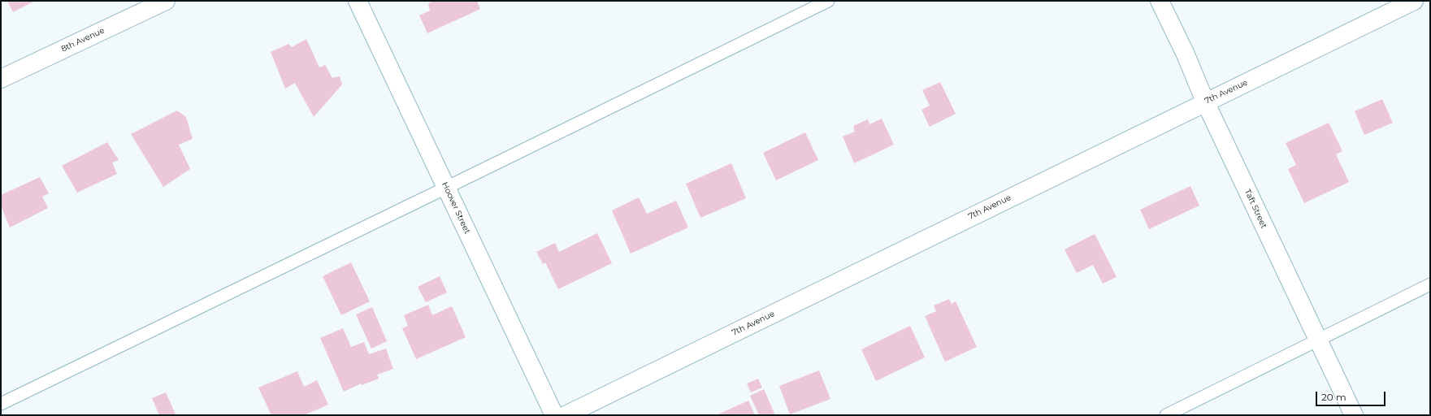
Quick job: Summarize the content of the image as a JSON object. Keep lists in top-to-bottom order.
{
  "streets": {
    "street": [
      "8th Avenue",
      "7th Avenue",
      "Hoover Street",
      "Taft Street"
    ]
  },
  "crossings": [
    ["7th Avenue", "Taft Street"]
  ],
  "scale_bar": "20 m"
}
